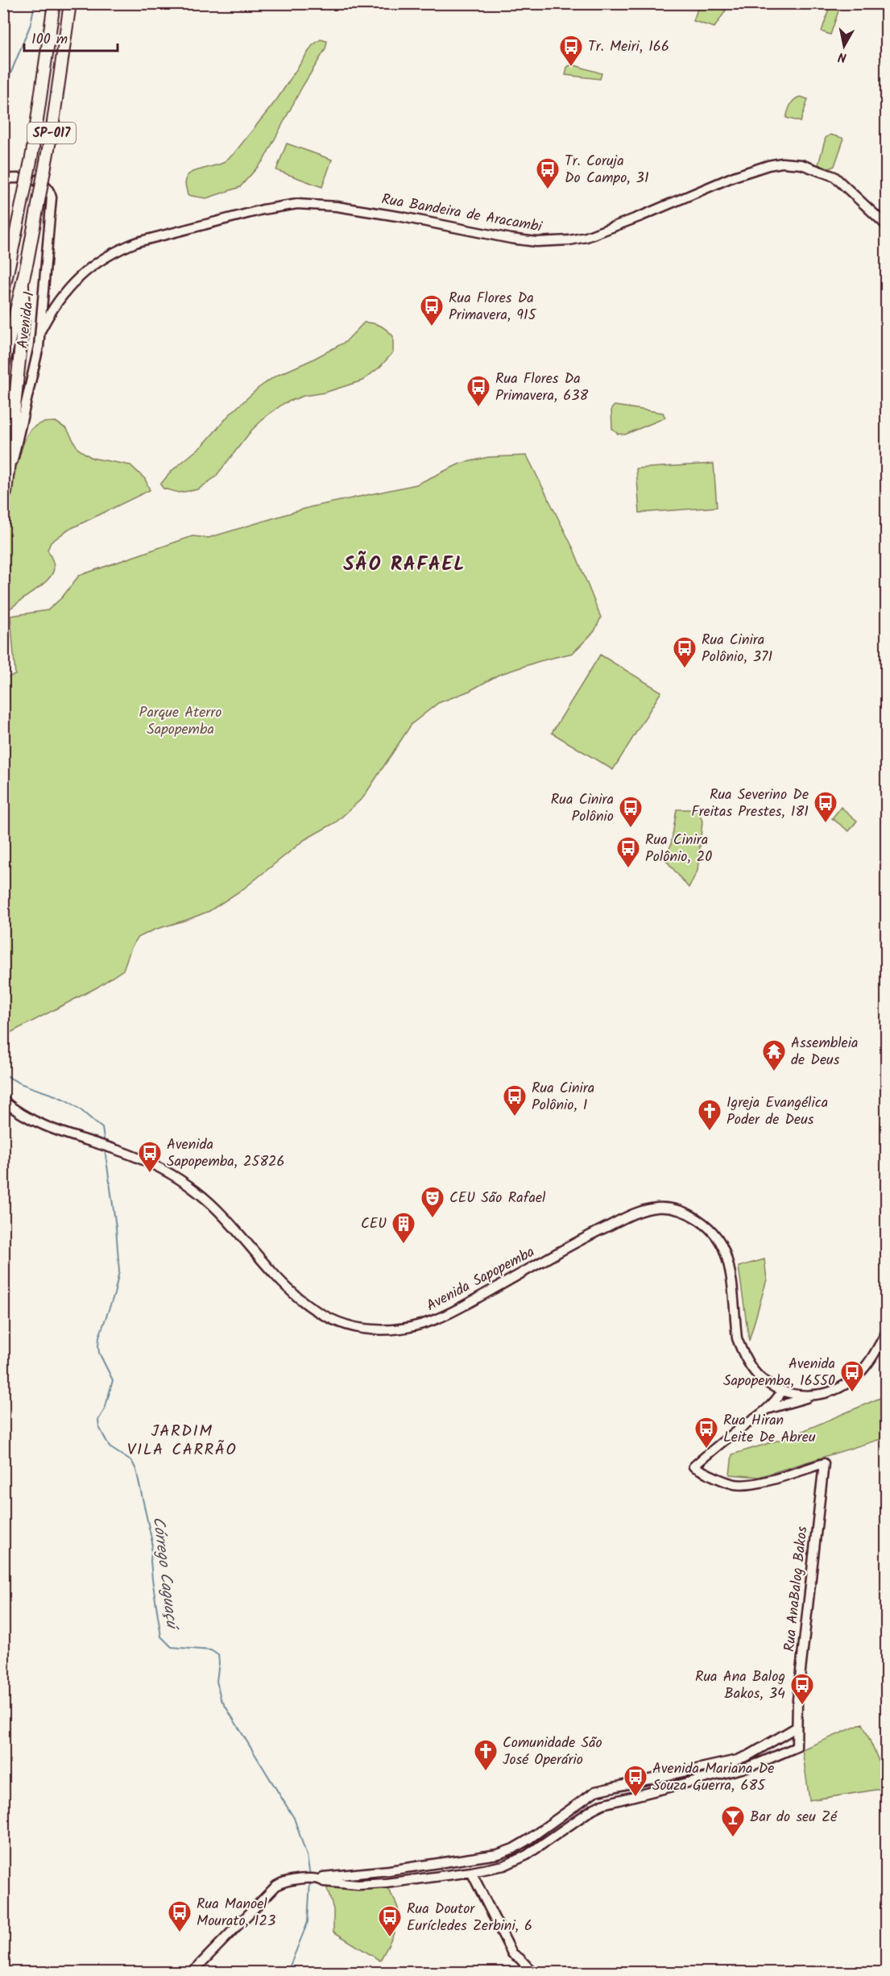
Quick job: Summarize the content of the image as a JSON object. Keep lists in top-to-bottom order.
{
  "streets": {
    "highway": ["SP-017"],
    "main road": [
      "Rua Bandeira de Aracambi",
      "Avenida 1",
      "Avenida Sapopemba",
      "Rua AnaBalog Bakos"
    ]
  },
  "crossings": [
    ["Rua Bandeira de Aracambi", "Avenida 1"]
  ],
  "districts": ["SÃO RAFAEL", "JARDIM VILA CARRÃO"],
  "water": ["Córrego Caguaçú"],
  "parks": ["Parque Aterro Sapopemba"],
  "places": {
    "bus stop": [
      "Tr. Meiri, 166",
      "Tr. Coruja Do Campo, 31",
      "Rua Flores Da Primavera, 915",
      "Rua Flores Da Primavera, 638",
      "Rua Cinira Polônio, 371",
      "Rua Severino De Freitas Prestes, 181",
      "Rua Cinira Polônio",
      "Rua Cinira Polônio, 20",
      "Rua Cinira Polônio, 1",
      "Avenida Sapopemba, 25826",
      "Avenida Sapopemba, 16550",
      "Rua Hiran Leite De Abreu",
      "Rua Ana Balog Bakos, 34",
      "Avenida Mariana De Souza Guerra, 685",
      "Rua Manoel Mourato, 123",
      "Rua Doutor Eurícledes Zerbini, 6"
    ],
    "temple": ["Assembleia de Deus"],
    "church": ["Igreja Evangélica Poder de Deus", "Comunidade São José Operário"],
    "theatre": ["CEU São Rafael"],
    "building": ["CEU"],
    "bar": ["Bar do seu Zé"]
  },
  "scale_bar": "100 m",
  "north": "bottom"
}
